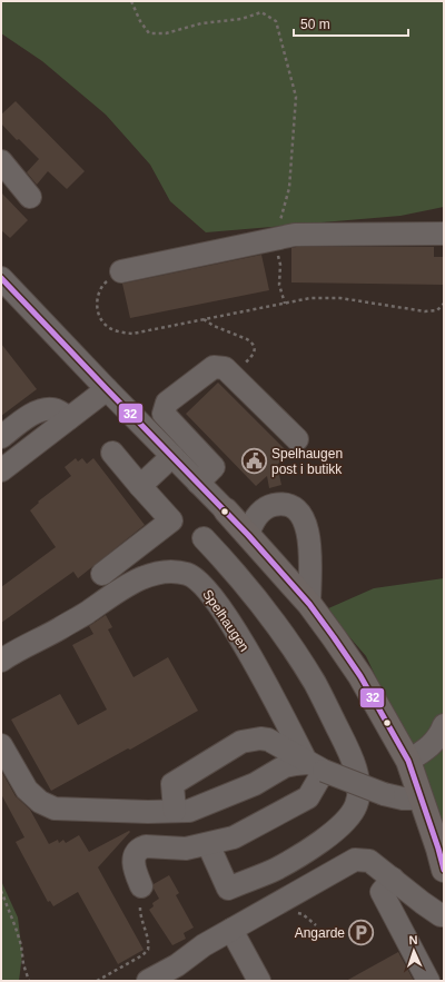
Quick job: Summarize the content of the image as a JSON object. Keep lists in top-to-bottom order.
{
  "streets": {
    "street": ["Spelhaugen"]
  },
  "places": {
    "public building": ["Spelhaugen post i butikk"],
    "parking": ["Angarde"]
  },
  "lines": ["transit line 32"],
  "scale_bar": "50 m",
  "north": "top"
}
